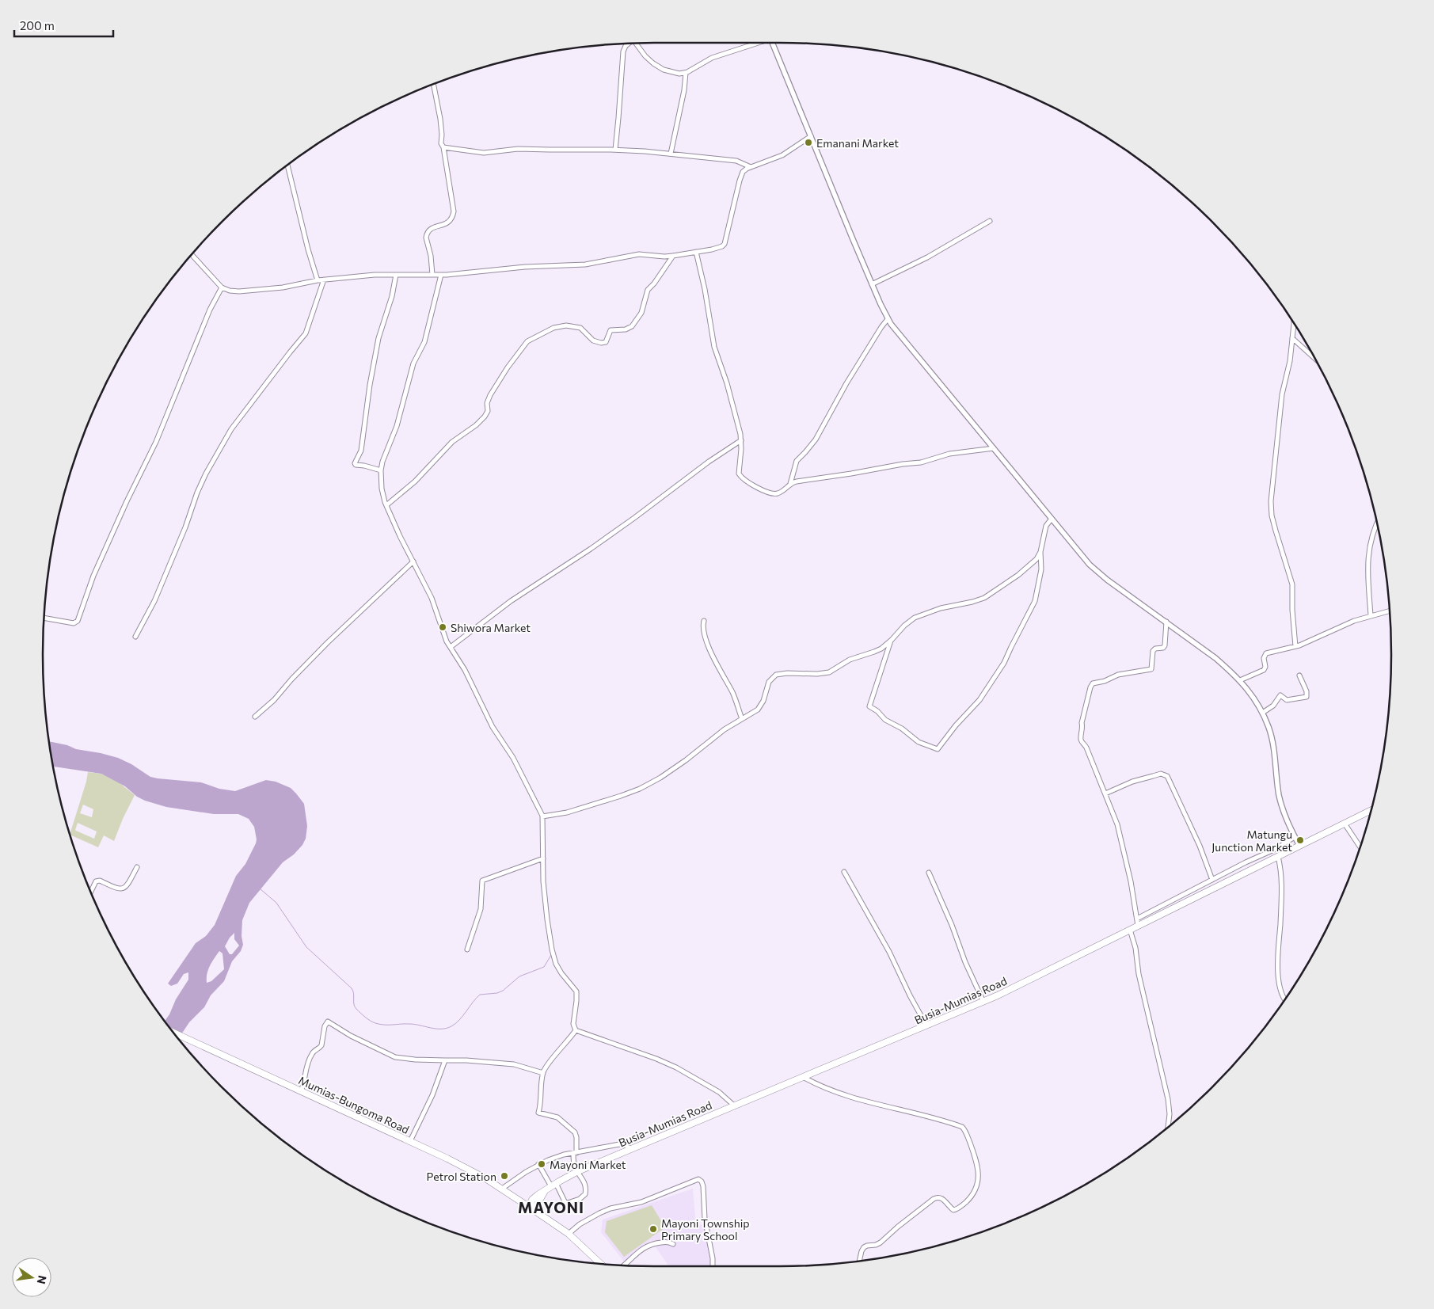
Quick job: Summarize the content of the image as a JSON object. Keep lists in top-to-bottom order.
{
  "streets": {
    "main road": ["Busia-Mumias Road", "Mumias-Bungoma Road"]
  },
  "crossings": [
    ["Busia-Mumias Road", "Mumias-Bungoma Road"]
  ],
  "districts": ["MAYONI"],
  "places": [
    "Emanani Market",
    "Shiwora Market",
    "Matungu Junction Market",
    "Mayoni Market",
    "Petrol Station",
    "Mayoni Township Primary School"
  ],
  "scale_bar": "200 m",
  "north": "right"
}
